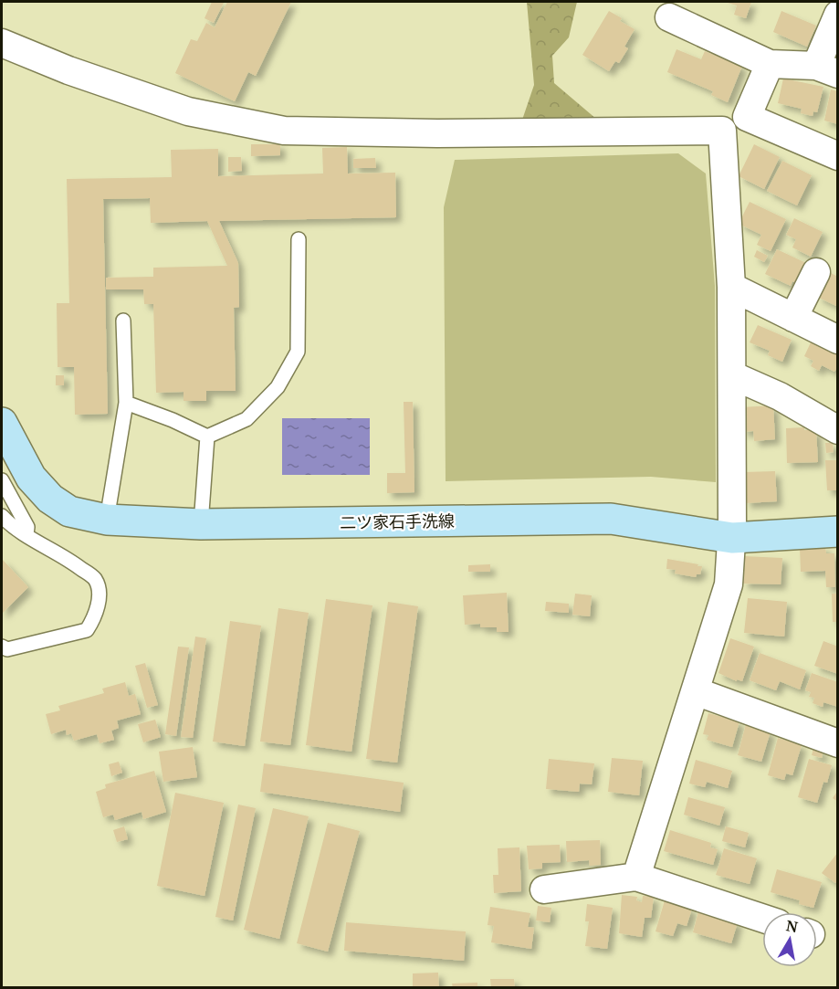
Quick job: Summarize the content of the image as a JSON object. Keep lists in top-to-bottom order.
{
  "streets": {
    "street": ["二ツ家石手洗線"]
  },
  "north": "top"
}
